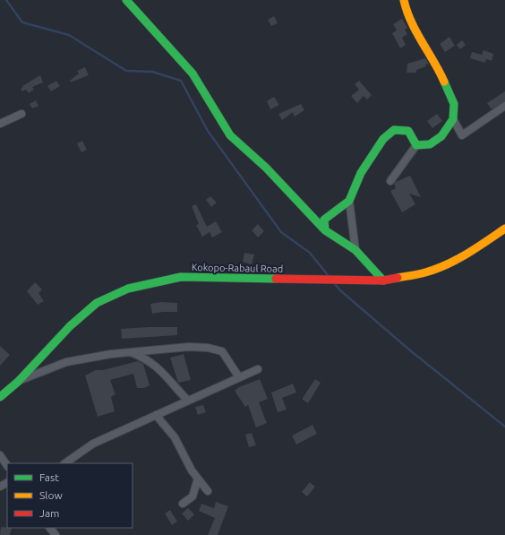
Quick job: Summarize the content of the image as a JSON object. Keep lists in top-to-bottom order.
{
  "streets": {
    "street": ["Kokopo-Rabaul Road"]
  },
  "legend": ["Fast", "Slow", "Jam"]
}
